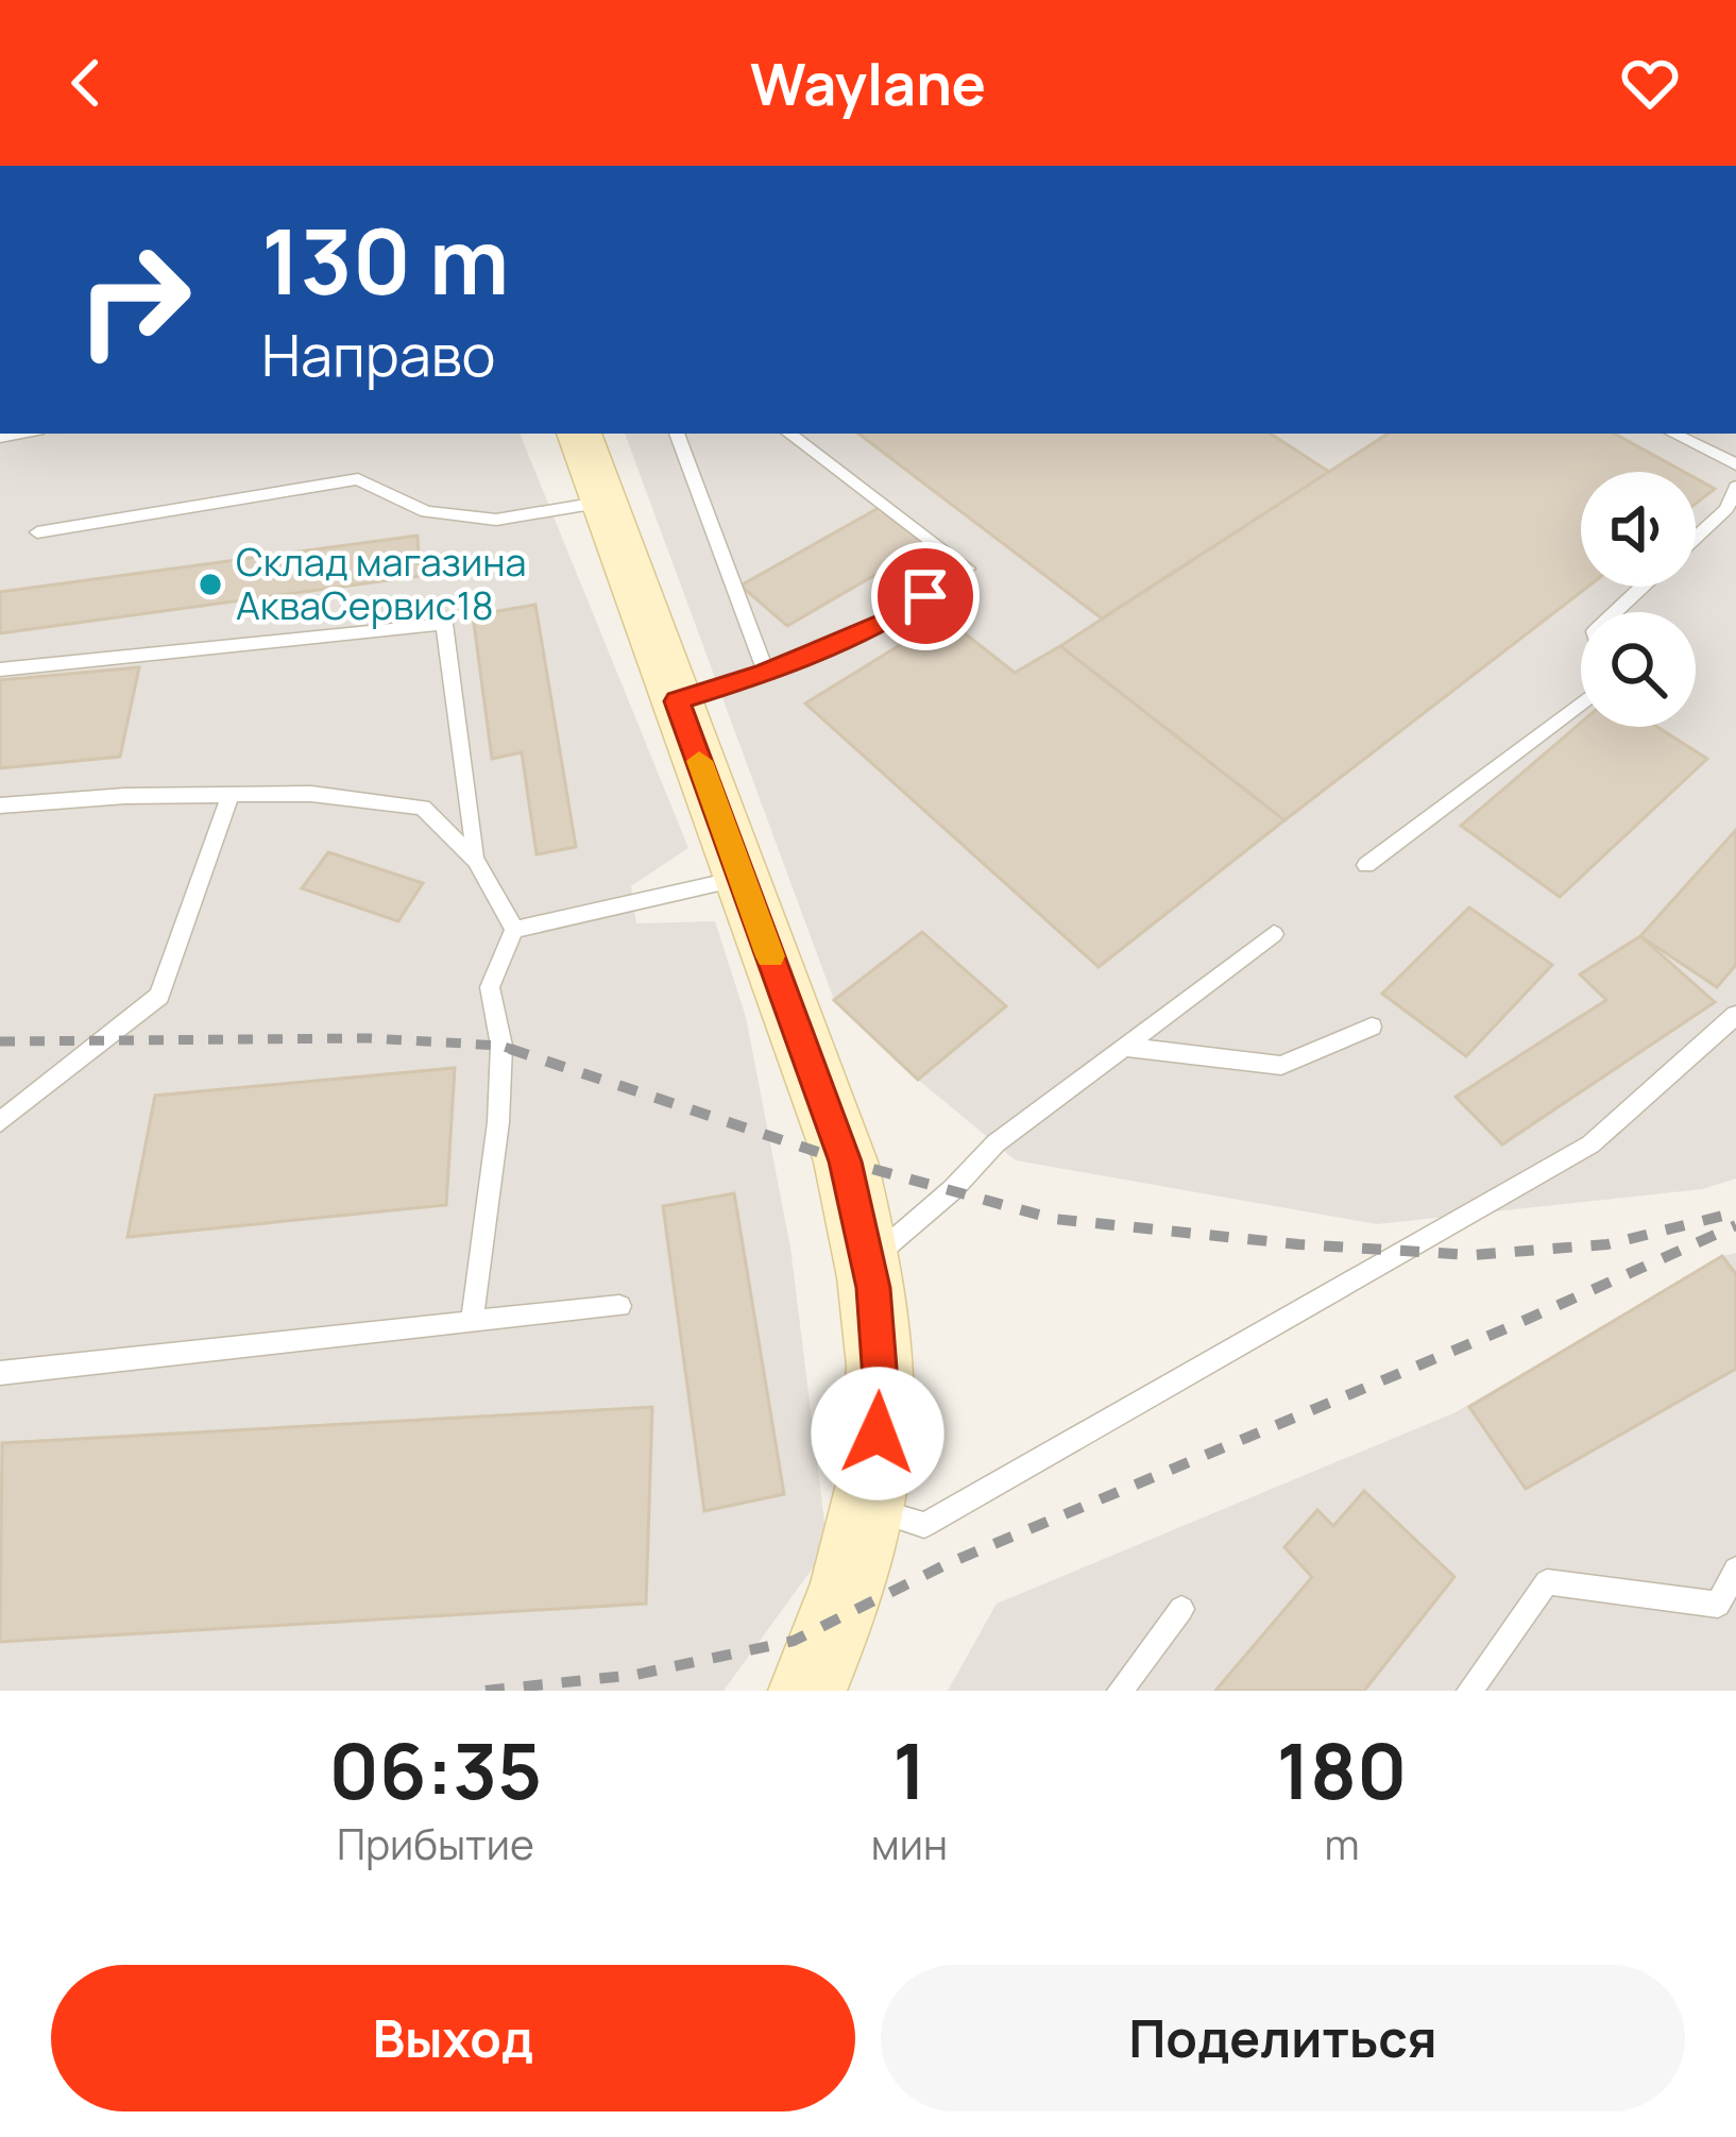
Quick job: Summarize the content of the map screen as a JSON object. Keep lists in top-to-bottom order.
{
  "places": ["Склад магазина АкваСервис18"],
  "page": {
    "header": "Waylane",
    "turn": ["130 m", "Направо"],
    "eta": [
      "06:35",
      "Прибытие",
      "1",
      "мин",
      "180",
      "m"
    ],
    "buttons": ["Выход", "Поделиться"]
  }
}
